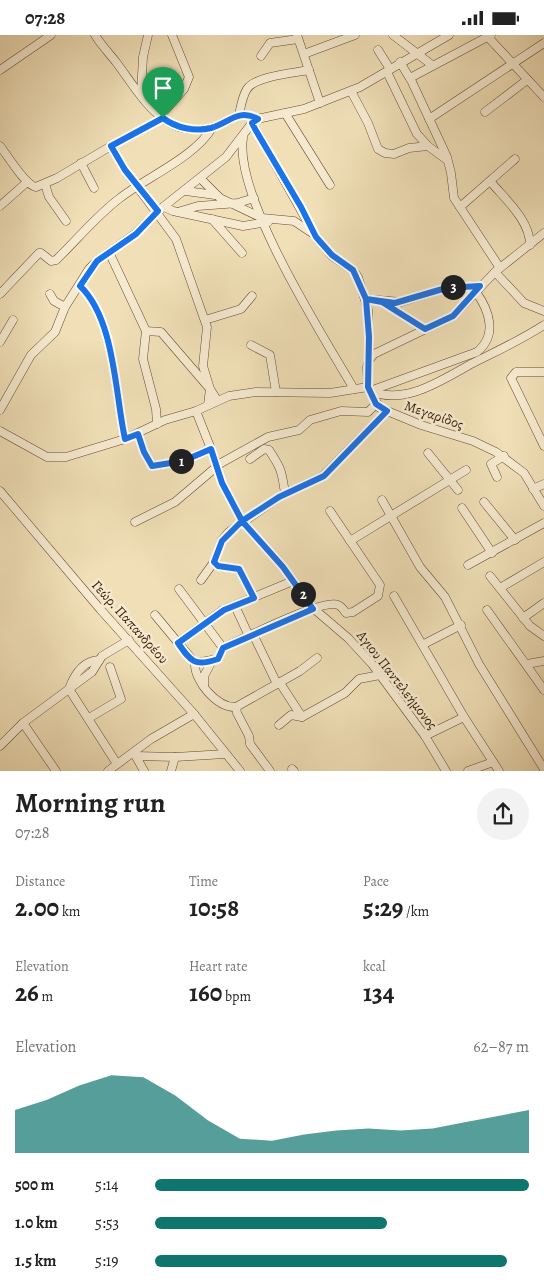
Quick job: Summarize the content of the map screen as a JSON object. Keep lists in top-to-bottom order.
{
  "streets": {
    "street": ["Μεγαρίδος", "Γεώρ. Παπανδρέου", "Αγιου Παντελεήμονος"]
  },
  "page": {
    "status": "07:28",
    "pins": ["3", "1", "2"],
    "heading": ["Morning run", "07:28"],
    "stats": [
      ["Distance", "2.00 km"],
      ["Time", "10:58"],
      ["Pace", "5:29 /km"],
      ["Elevation", "26 m"],
      ["Heart rate", "160 bpm"],
      ["kcal", "134"]
    ],
    "chart": ["Elevation", "62–87 m"],
    "list": [
      {
        "name": "500 m",
        "note": "5:14"
      },
      {
        "name": "1.0 km",
        "note": "5:53"
      },
      {
        "name": "1.5 km",
        "note": "5:19"
      }
    ]
  }
}
